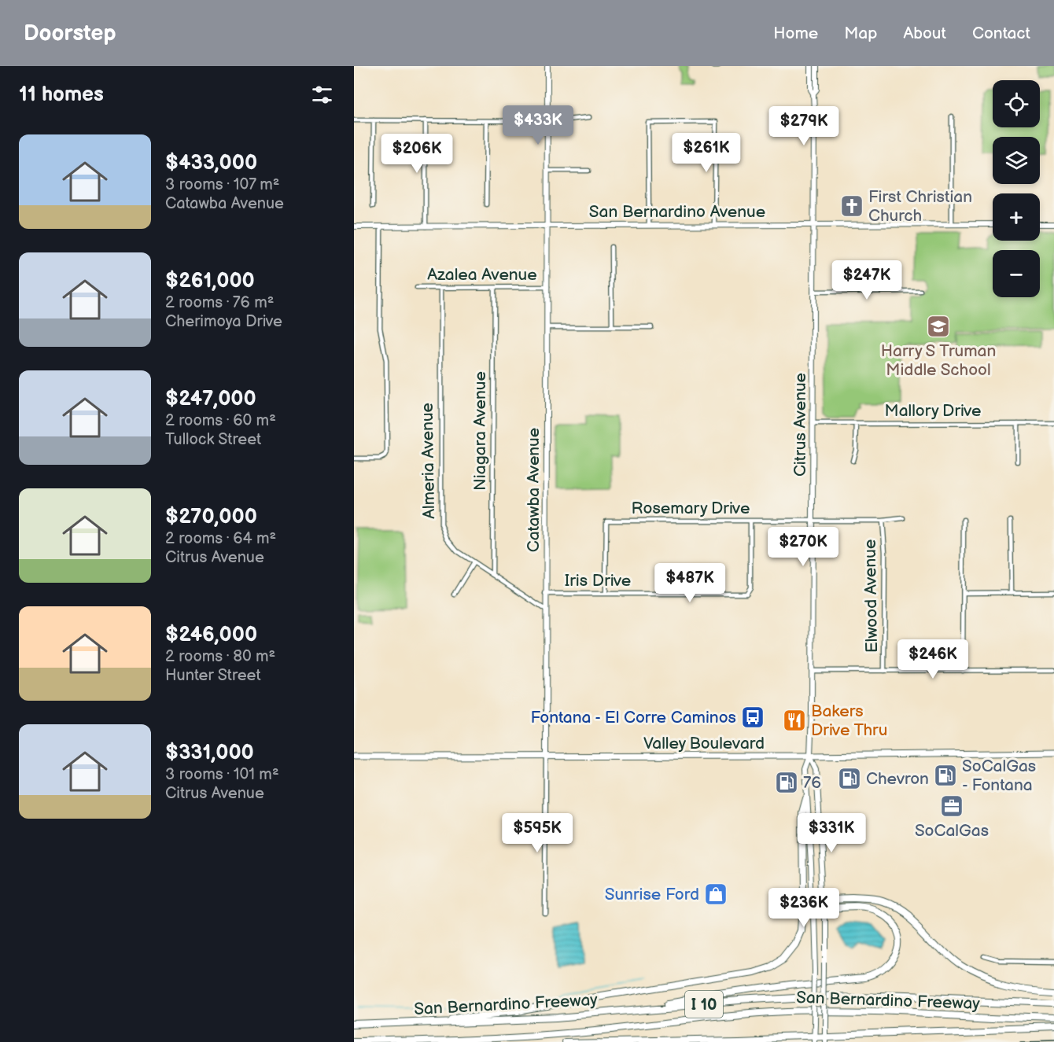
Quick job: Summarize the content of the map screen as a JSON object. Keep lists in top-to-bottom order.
{
  "streets": {
    "highway": ["San Bernardino Freeway", "I 10"],
    "main road": [
      "San Bernardino Avenue",
      "Citrus Avenue",
      "Catawba Avenue",
      "Valley Boulevard"
    ],
    "street": [
      "Azalea Avenue",
      "Mallory Drive",
      "Niagara Avenue",
      "Almeria Avenue",
      "Rosemary Drive",
      "Iris Drive",
      "Elwood Avenue"
    ]
  },
  "crossings": [
    ["San Bernardino Avenue", "Citrus Avenue"],
    ["San Bernardino Avenue", "Catawba Avenue"],
    ["Azalea Avenue", "Niagara Avenue"],
    ["Azalea Avenue", "Almeria Avenue"],
    ["Azalea Avenue", "Catawba Avenue"],
    ["Mallory Drive", "Citrus Avenue"],
    ["Citrus Avenue", "Rosemary Drive"],
    ["Citrus Avenue", "Valley Boulevard"],
    ["Niagara Avenue", "Almeria Avenue"],
    ["Almeria Avenue", "Catawba Avenue"],
    ["Catawba Avenue", "Iris Drive"],
    ["Catawba Avenue", "Valley Boulevard"],
    ["Rosemary Drive", "Iris Drive"],
    ["Rosemary Drive", "Elwood Avenue"]
  ],
  "places": {
    "church": ["First Christian Church"],
    "school or university": ["Harry S Truman Middle School"],
    "bus stop": ["Fontana - El Corre Caminos"],
    "restaurant": ["Bakers Drive Thru"],
    "fuel station": ["SoCalGas - Fontana", "Chevron", "76"],
    "office": ["SoCalGas"],
    "shop": ["Sunrise Ford"]
  },
  "page": {
    "header": "Doorstep",
    "nav": [
      "Home",
      "Map",
      "About",
      "Contact"
    ],
    "heading": "11 homes",
    "map_buttons": ["+", "−"],
    "price": [
      "$433K",
      "$279K",
      "$261K",
      "$206K",
      "$247K",
      "$270K",
      "$487K",
      "$246K",
      "$595K",
      "$331K",
      "$236K"
    ],
    "list": [
      {
        "name": "$433,000",
        "note": "3 rooms · 107 m² · Catawba Avenue"
      },
      {
        "name": "$261,000",
        "note": "2 rooms · 76 m² · Cherimoya Drive"
      },
      {
        "name": "$247,000",
        "note": "2 rooms · 60 m² · Tullock Street"
      },
      {
        "name": "$270,000",
        "note": "2 rooms · 64 m² · Citrus Avenue"
      },
      {
        "name": "$246,000",
        "note": "2 rooms · 80 m² · Hunter Street"
      },
      {
        "name": "$331,000",
        "note": "3 rooms · 101 m² · Citrus Avenue"
      }
    ]
  }
}
